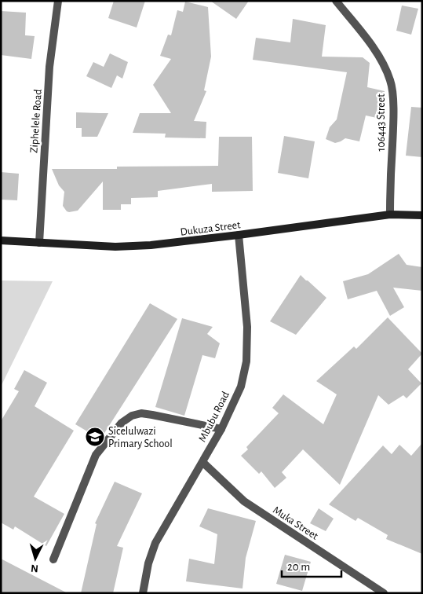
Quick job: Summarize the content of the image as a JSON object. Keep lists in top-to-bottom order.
{
  "streets": {
    "main road": ["Dukuza Street"],
    "street": [
      "Ziphelele Road",
      "106443 Street",
      "Mbubu Road",
      "Muka Street"
    ]
  },
  "crossings": [
    ["Ziphelele Road", "Dukuza Street"],
    ["106443 Street", "Dukuza Street"],
    ["Dukuza Street", "Mbubu Road"],
    ["Mbubu Road", "Muka Street"]
  ],
  "places": {
    "school or university": ["Sicelulwazi Primary School"]
  },
  "scale_bar": "20 m",
  "north": "bottom"
}
